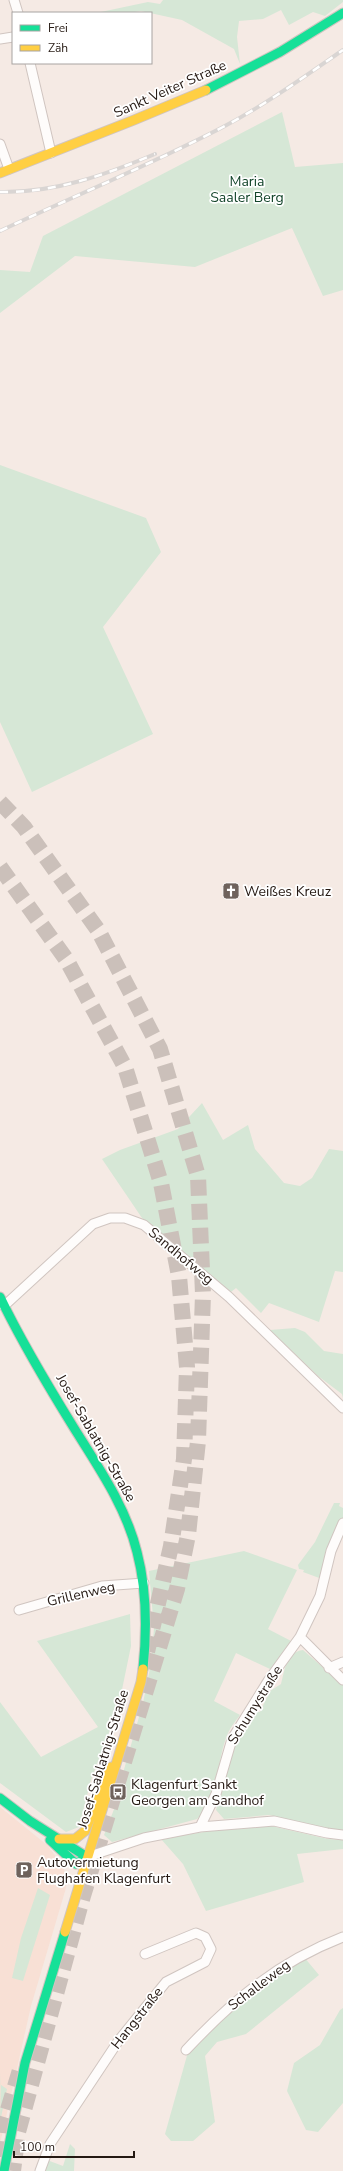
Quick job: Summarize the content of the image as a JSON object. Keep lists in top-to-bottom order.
{
  "streets": {
    "main road": ["Sankt Veiter Straße", "Josef-Sablatnig-Straße"],
    "street": [
      "Sandhofweg",
      "Grillenweg",
      "Schumystraße",
      "Schalleweg",
      "Hangstraße"
    ]
  },
  "crossings": [
    ["Sandhofweg", "Josef-Sablatnig-Straße"],
    ["Josef-Sablatnig-Straße", "Grillenweg"]
  ],
  "parks": ["Maria Saaler Berg"],
  "places": {
    "church": ["Weißes Kreuz"],
    "bus stop": ["Klagenfurt Sankt Georgen am Sandhof"],
    "parking": ["Autovermietung Flughafen Klagenfurt"]
  },
  "legend": ["Frei", "Zäh"],
  "scale_bar": "100 m"
}
